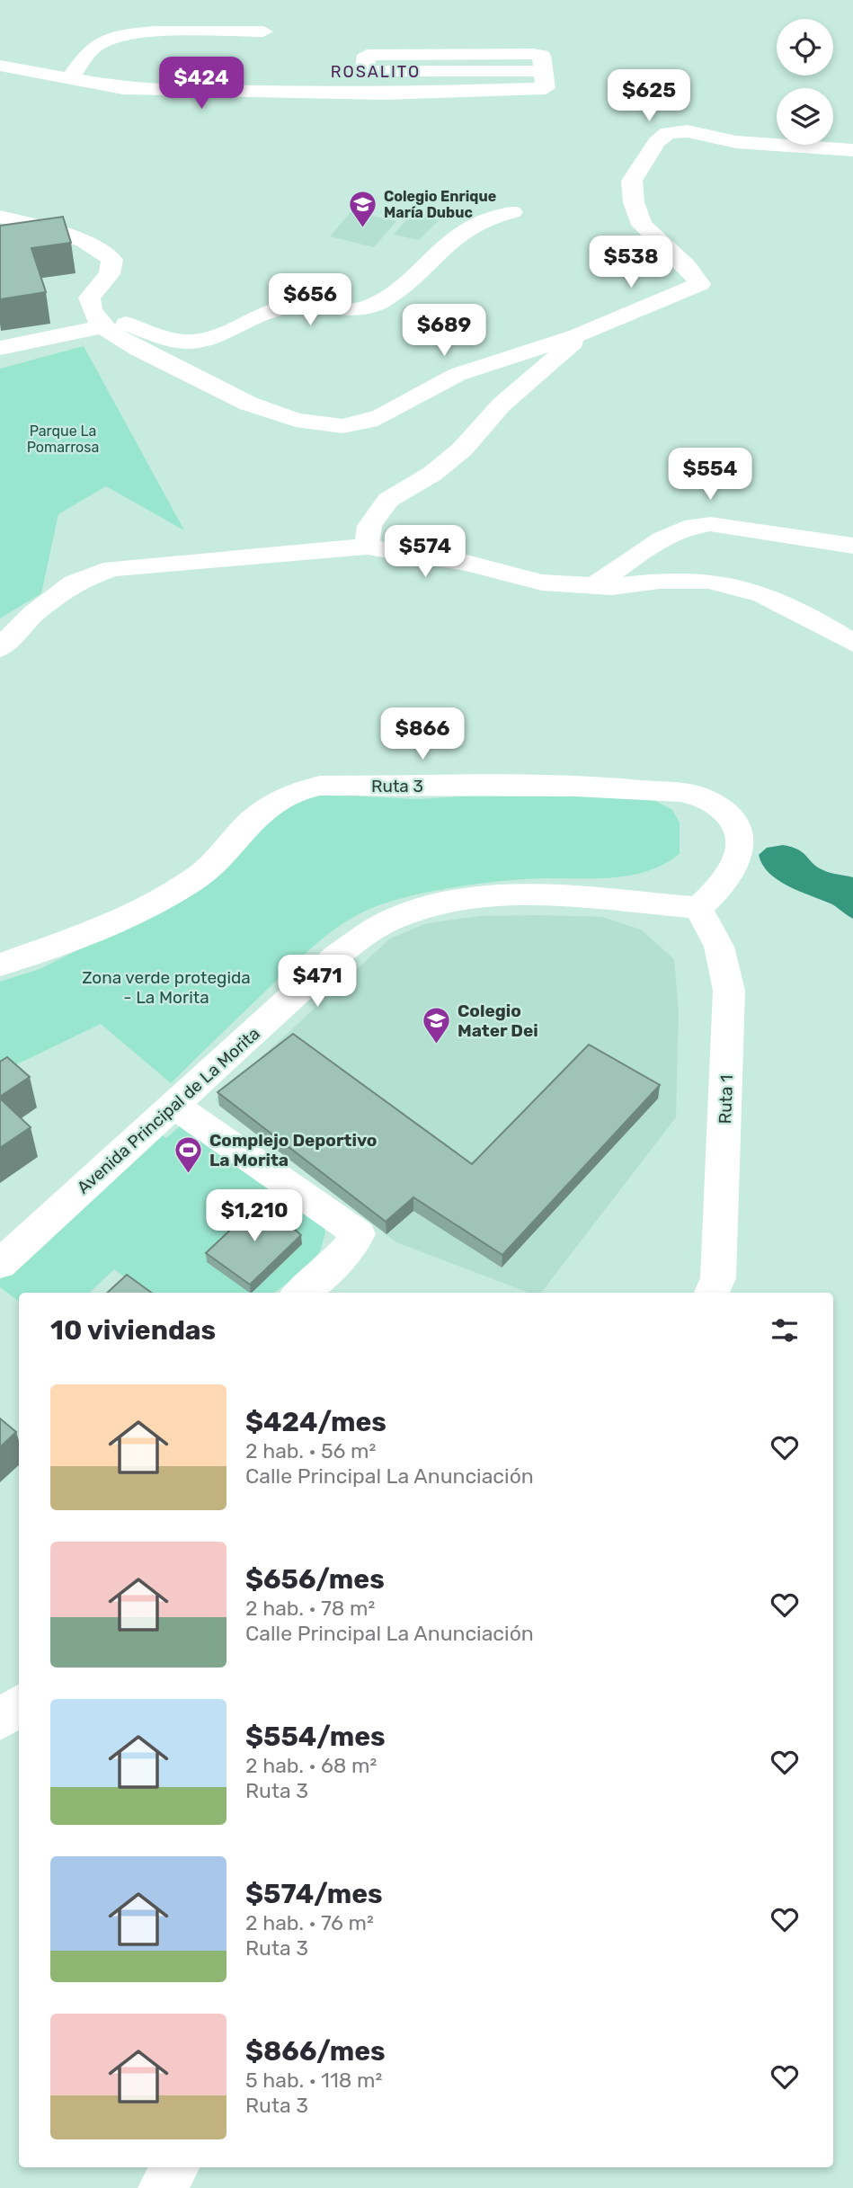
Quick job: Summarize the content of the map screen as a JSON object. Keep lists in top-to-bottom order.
{
  "streets": {
    "street": ["Ruta 3", "Ruta 1", "Avenida Principal de La Morita"]
  },
  "crossings": [
    ["Ruta 3", "Ruta 1"],
    ["Ruta 3", "Avenida Principal de La Morita"],
    ["Ruta 1", "Avenida Principal de La Morita"]
  ],
  "districts": ["ROSALITO"],
  "parks": ["Parque La Pomarrosa", "Zona verde protegida - La Morita"],
  "places": {
    "school or university": ["Colegio Enrique María Dubuc", "Colegio Mater Dei"],
    "sports": ["Complejo Deportivo La Morita"]
  },
  "page": {
    "price": [
      "$424",
      "$625",
      "$538",
      "$656",
      "$689",
      "$554",
      "$574",
      "$866",
      "$471",
      "$1,210"
    ],
    "heading": "10 viviendas",
    "list": [
      {
        "name": "$424/mes",
        "note": "2 hab. · 56 m² · Calle Principal La Anunciación"
      },
      {
        "name": "$656/mes",
        "note": "2 hab. · 78 m² · Calle Principal La Anunciación"
      },
      {
        "name": "$554/mes",
        "note": "2 hab. · 68 m² · Ruta 3"
      },
      {
        "name": "$574/mes",
        "note": "2 hab. · 76 m² · Ruta 3"
      },
      {
        "name": "$866/mes",
        "note": "5 hab. · 118 m² · Ruta 3"
      }
    ]
  }
}
